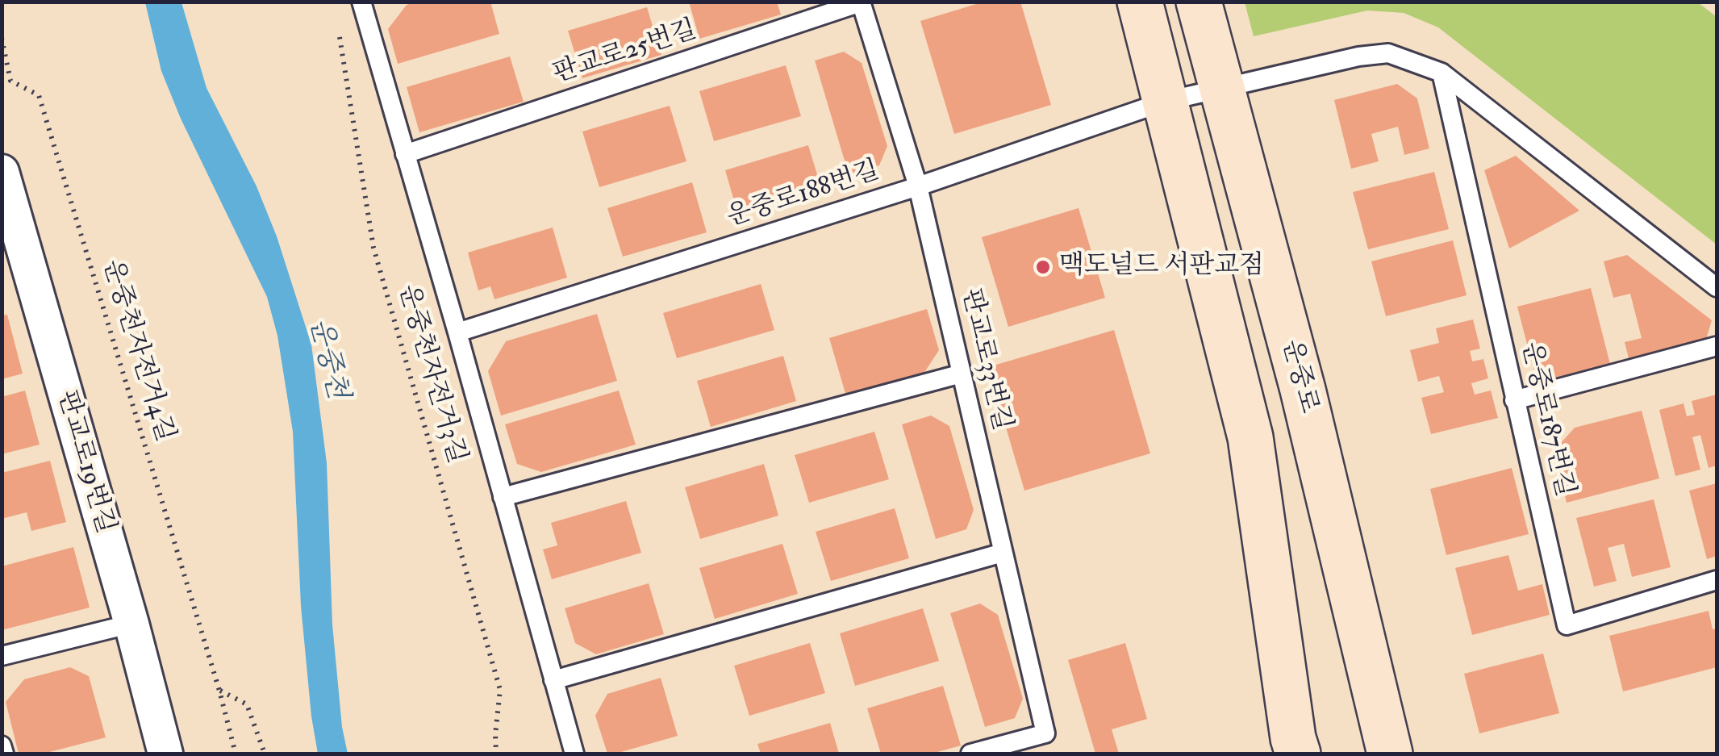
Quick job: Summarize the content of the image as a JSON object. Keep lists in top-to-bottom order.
{
  "streets": {
    "main road": ["운중로"],
    "street": ["판교로19번길"],
    "lane": [
      "판교로25번길",
      "운중로188번길",
      "판교로33번길",
      "운중로187번길"
    ],
    "path": ["운중천자전거4길", "운중천자전거3길"]
  },
  "crossings": [
    ["판교로25번길", "판교로33번길"],
    ["운중로188번길", "판교로33번길"]
  ],
  "water": ["운중천"],
  "places": ["맥도널드 서판교점"]
}
